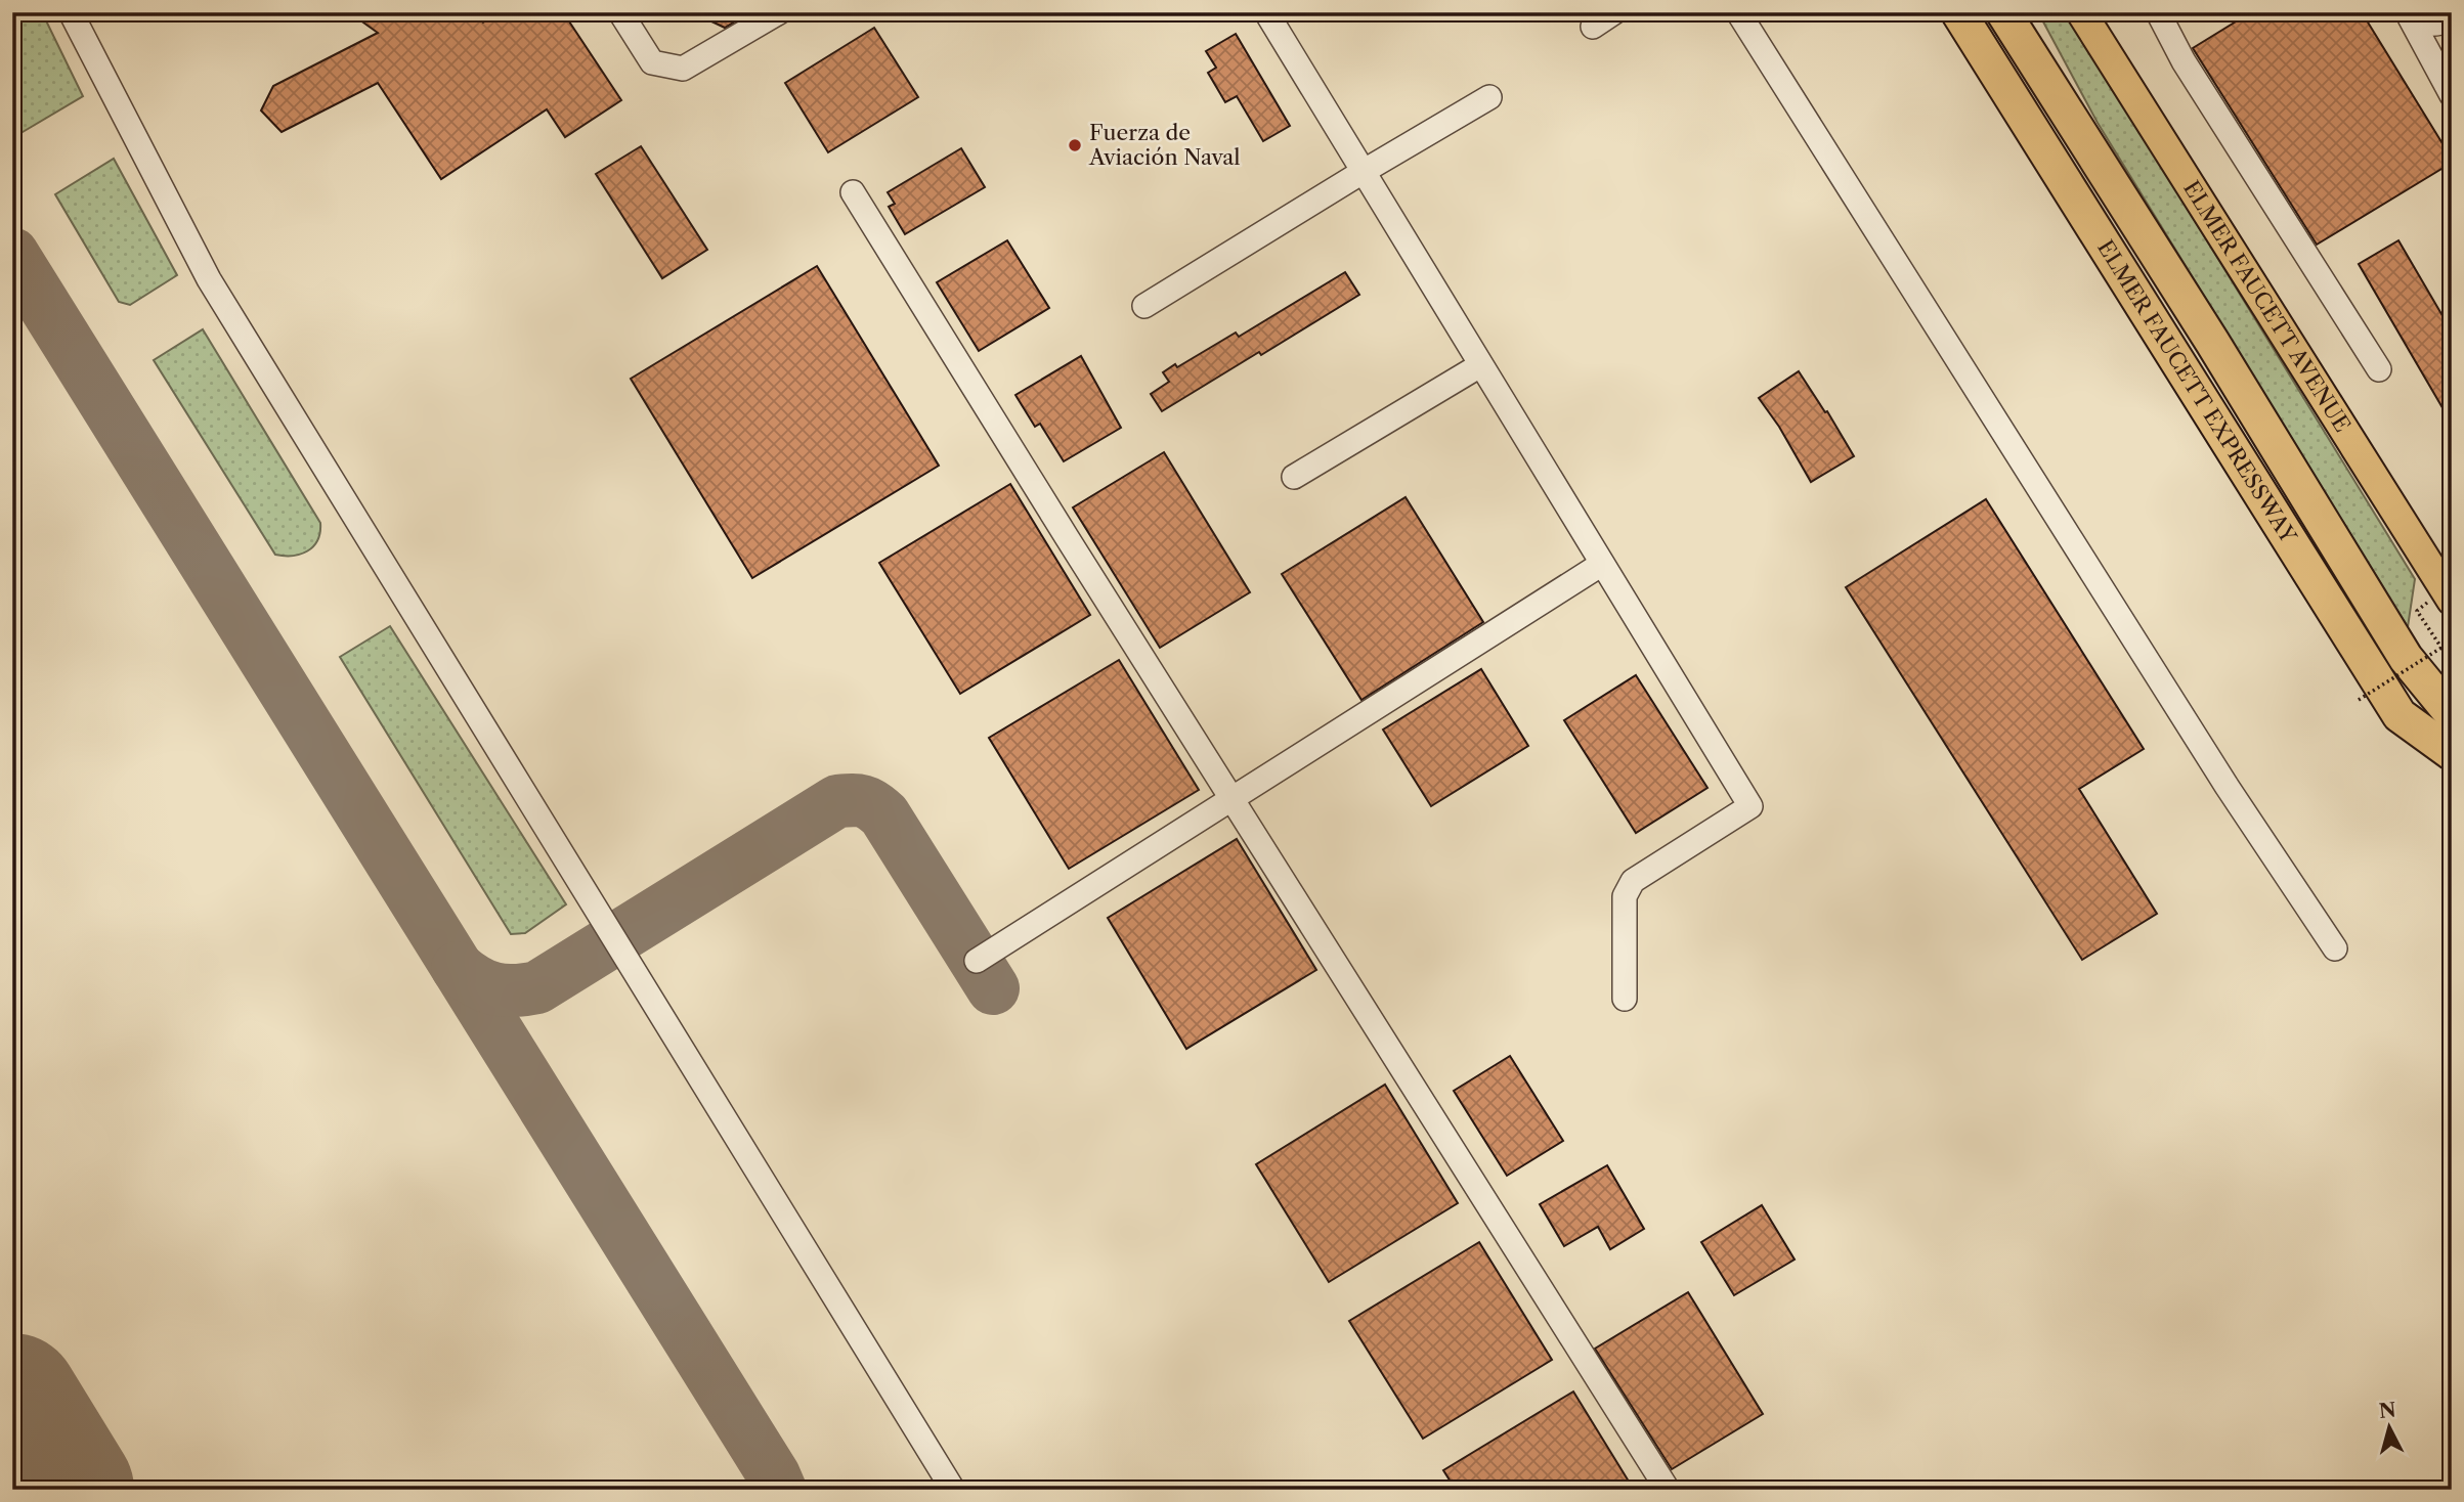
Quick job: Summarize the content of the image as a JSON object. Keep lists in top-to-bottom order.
{
  "streets": {
    "highway": ["ELMER FAUCETT EXPRESSWAY"],
    "main road": ["ELMER FAUCETT AVENUE"]
  },
  "places": ["Fuerza de Aviación Naval"],
  "north": "top"
}
